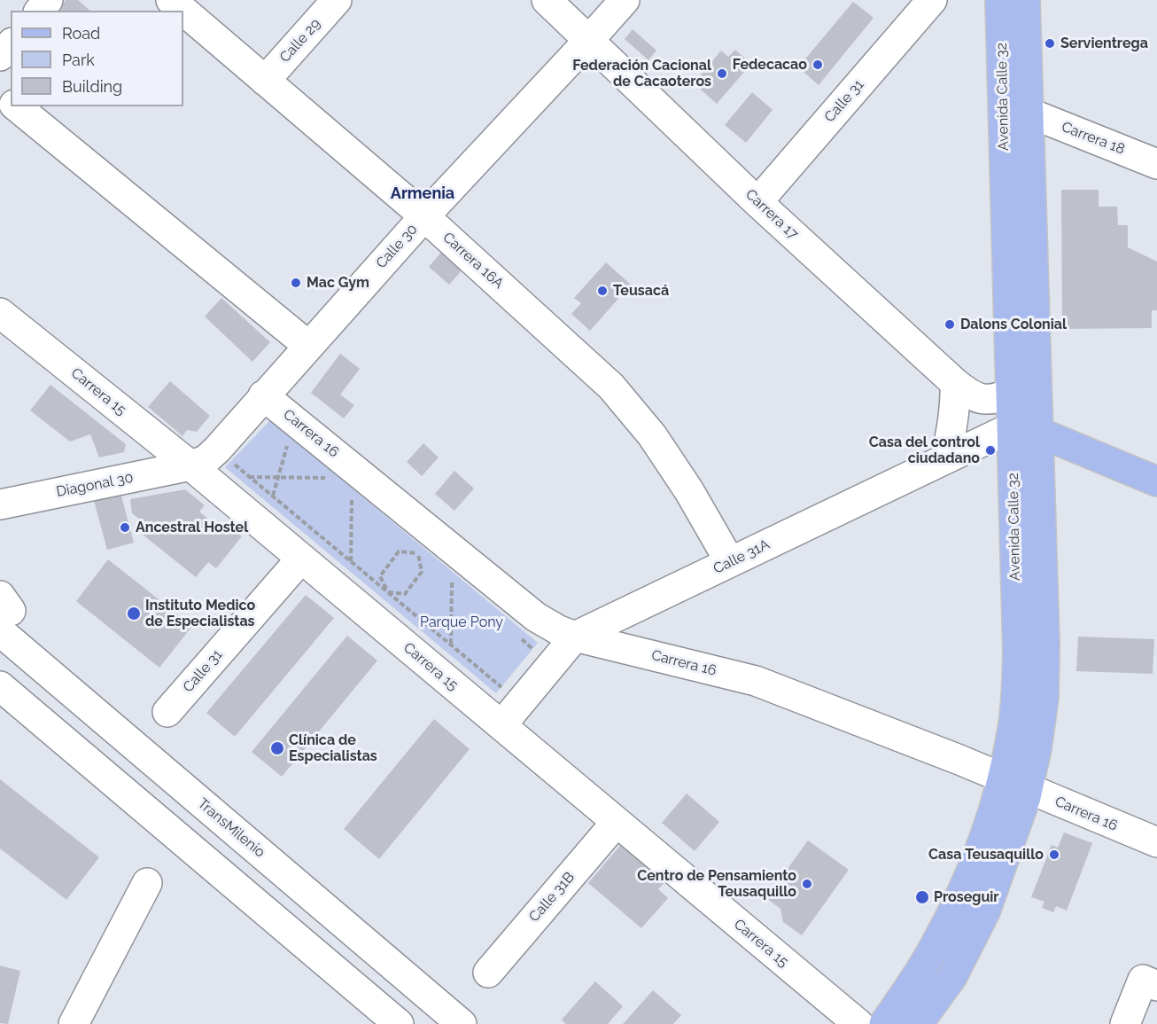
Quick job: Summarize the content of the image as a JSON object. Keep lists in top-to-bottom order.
{
  "streets": {
    "main road": ["Avenida Calle 32"],
    "street": [
      "Calle 29",
      "Calle 31",
      "Carrera 18",
      "Carrera 17",
      "Calle 30",
      "Carrera 16A",
      "Carrera 15",
      "Carrera 16",
      "Diagonal 30",
      "Calle 31A",
      "TransMilenio",
      "Calle 31B"
    ]
  },
  "crossings": [
    ["Calle 29", "Carrera 16A"],
    ["Avenida Calle 32", "Carrera 18"],
    ["Avenida Calle 32", "Carrera 17"],
    ["Avenida Calle 32", "Carrera 16"],
    ["Avenida Calle 32", "Calle 31A"],
    ["Calle 31", "Carrera 17"],
    ["Calle 31", "Carrera 15"],
    ["Carrera 17", "Calle 30"],
    ["Calle 30", "Carrera 16A"],
    ["Calle 30", "Carrera 15"],
    ["Calle 30", "Carrera 16"],
    ["Calle 30", "Diagonal 30"],
    ["Carrera 16A", "Calle 31A"],
    ["Carrera 15", "Diagonal 30"],
    ["Carrera 15", "Calle 31A"],
    ["Carrera 15", "Calle 31B"],
    ["Carrera 16", "Calle 31A"]
  ],
  "districts": ["Armenia"],
  "parks": ["Parque Pony"],
  "places": [
    "Servientrega",
    "Fedecacao",
    "Federación Cacional de Cacaoteros",
    "Mac Gym",
    "Teusacá",
    "Dalons Colonial",
    "Casa del control ciudadano",
    "Ancestral Hostel",
    "Instituto Medico de Especialistas",
    "Clínica de Especialistas",
    "Casa Teusaquillo",
    "Centro de Pensamiento Teusaquillo",
    "Proseguir"
  ],
  "legend": ["Road", "Park", "Building"]
}
